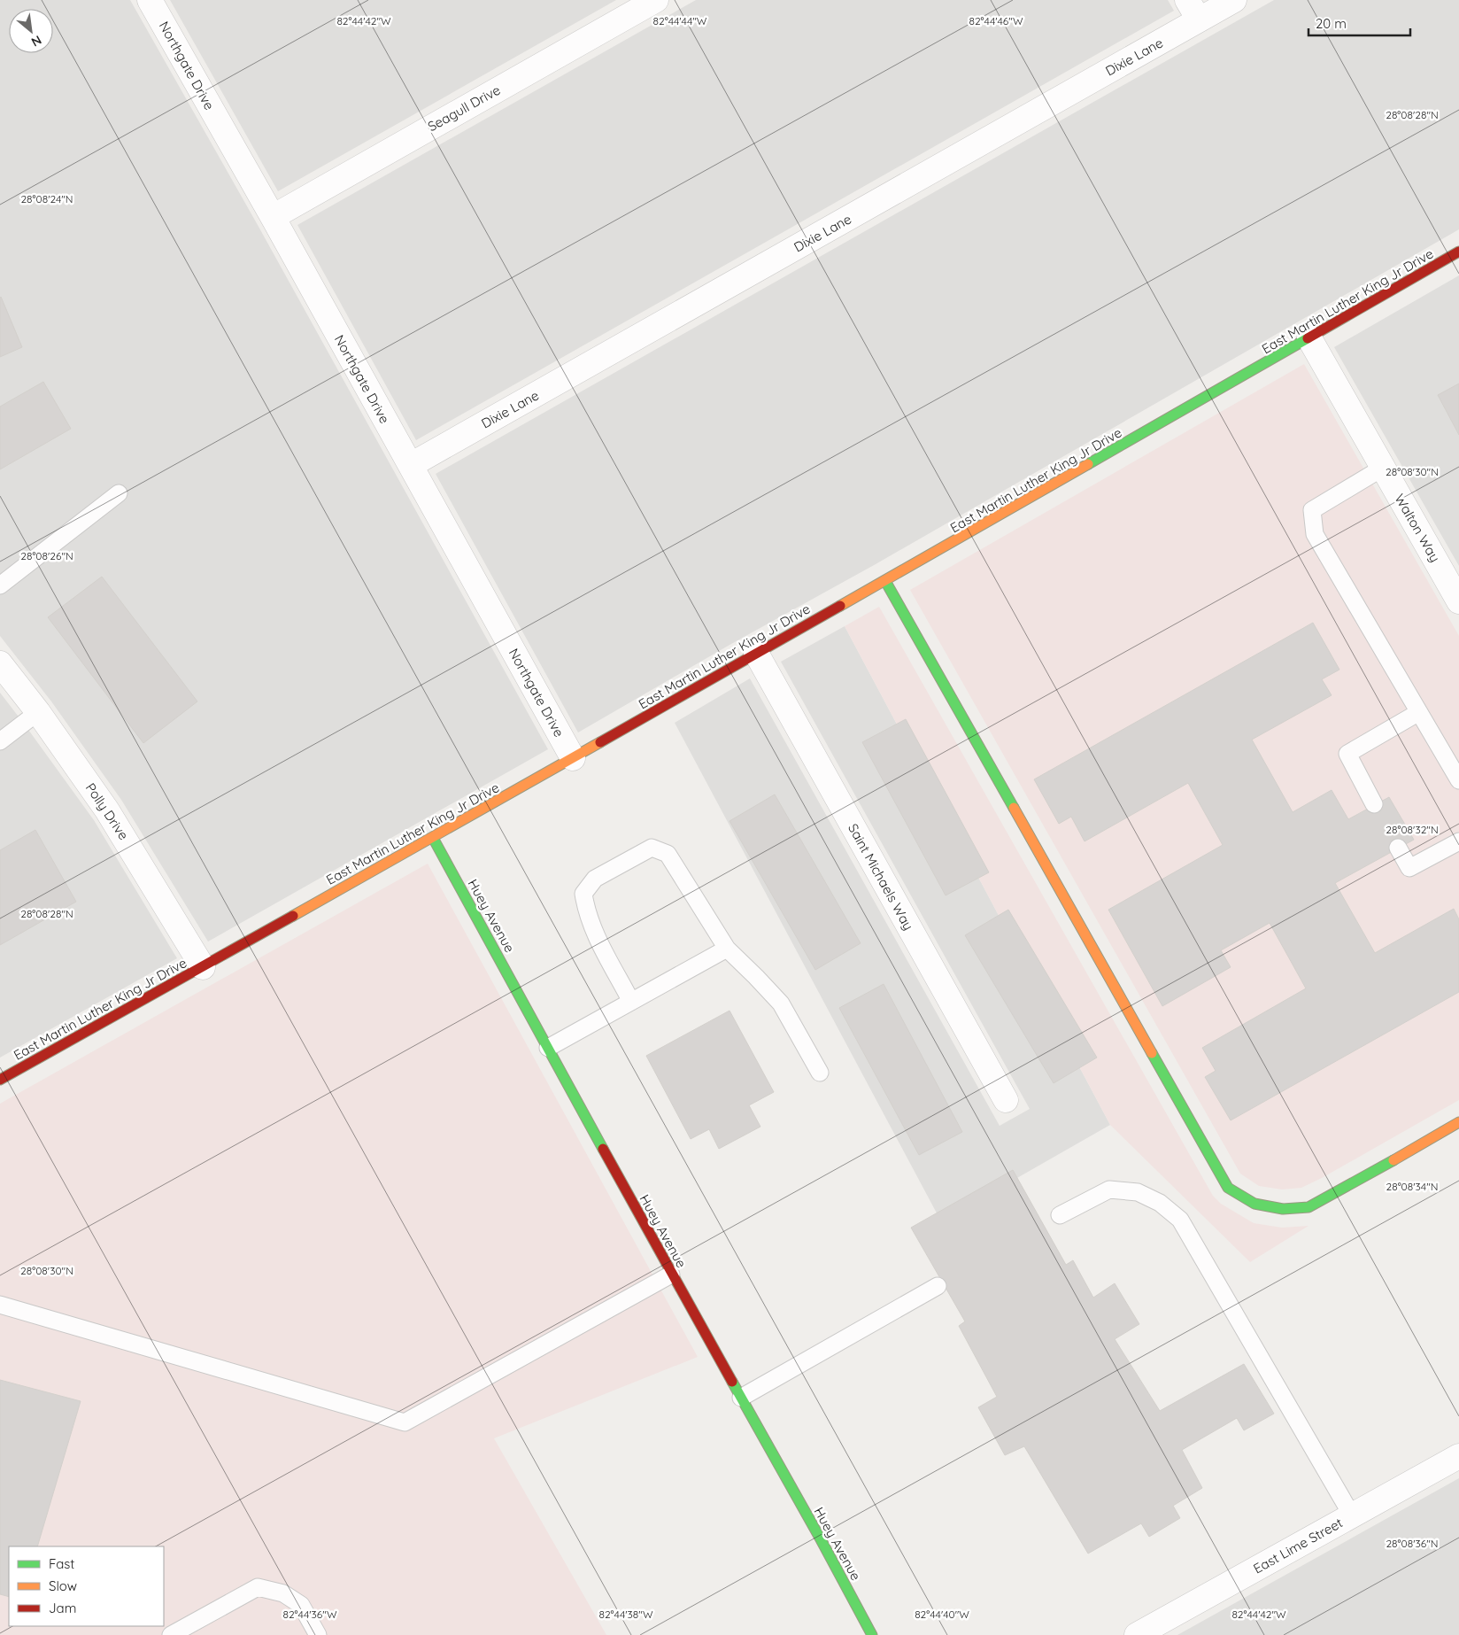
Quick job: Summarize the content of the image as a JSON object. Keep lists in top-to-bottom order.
{
  "streets": {
    "street": [
      "Dixie Lane",
      "Northgate Drive",
      "Seagull Drive",
      "East Martin Luther King Jr Drive",
      "Walton Way",
      "Polly Drive",
      "Saint Michaels Way",
      "Huey Avenue",
      "East Lime Street"
    ]
  },
  "crossings": [
    ["Dixie Lane", "Northgate Drive"],
    ["Northgate Drive", "Seagull Drive"],
    ["Northgate Drive", "East Martin Luther King Jr Drive"],
    ["East Martin Luther King Jr Drive", "Walton Way"],
    ["East Martin Luther King Jr Drive", "Polly Drive"],
    ["East Martin Luther King Jr Drive", "Saint Michaels Way"],
    ["East Martin Luther King Jr Drive", "Huey Avenue"]
  ],
  "legend": ["Fast", "Slow", "Jam"],
  "scale_bar": "20 m",
  "north": "bottom right",
  "coordinates": [
    "82°44'42\"W",
    "82°44'44\"W",
    "82°44'46\"W",
    "28°08'28\"N",
    "28°08'24\"N",
    "28°08'30\"N",
    "28°08'26\"N",
    "28°08'32\"N",
    "28°08'34\"N",
    "28°08'36\"N",
    "82°44'36\"W",
    "82°44'38\"W",
    "82°44'40\"W"
  ]
}
